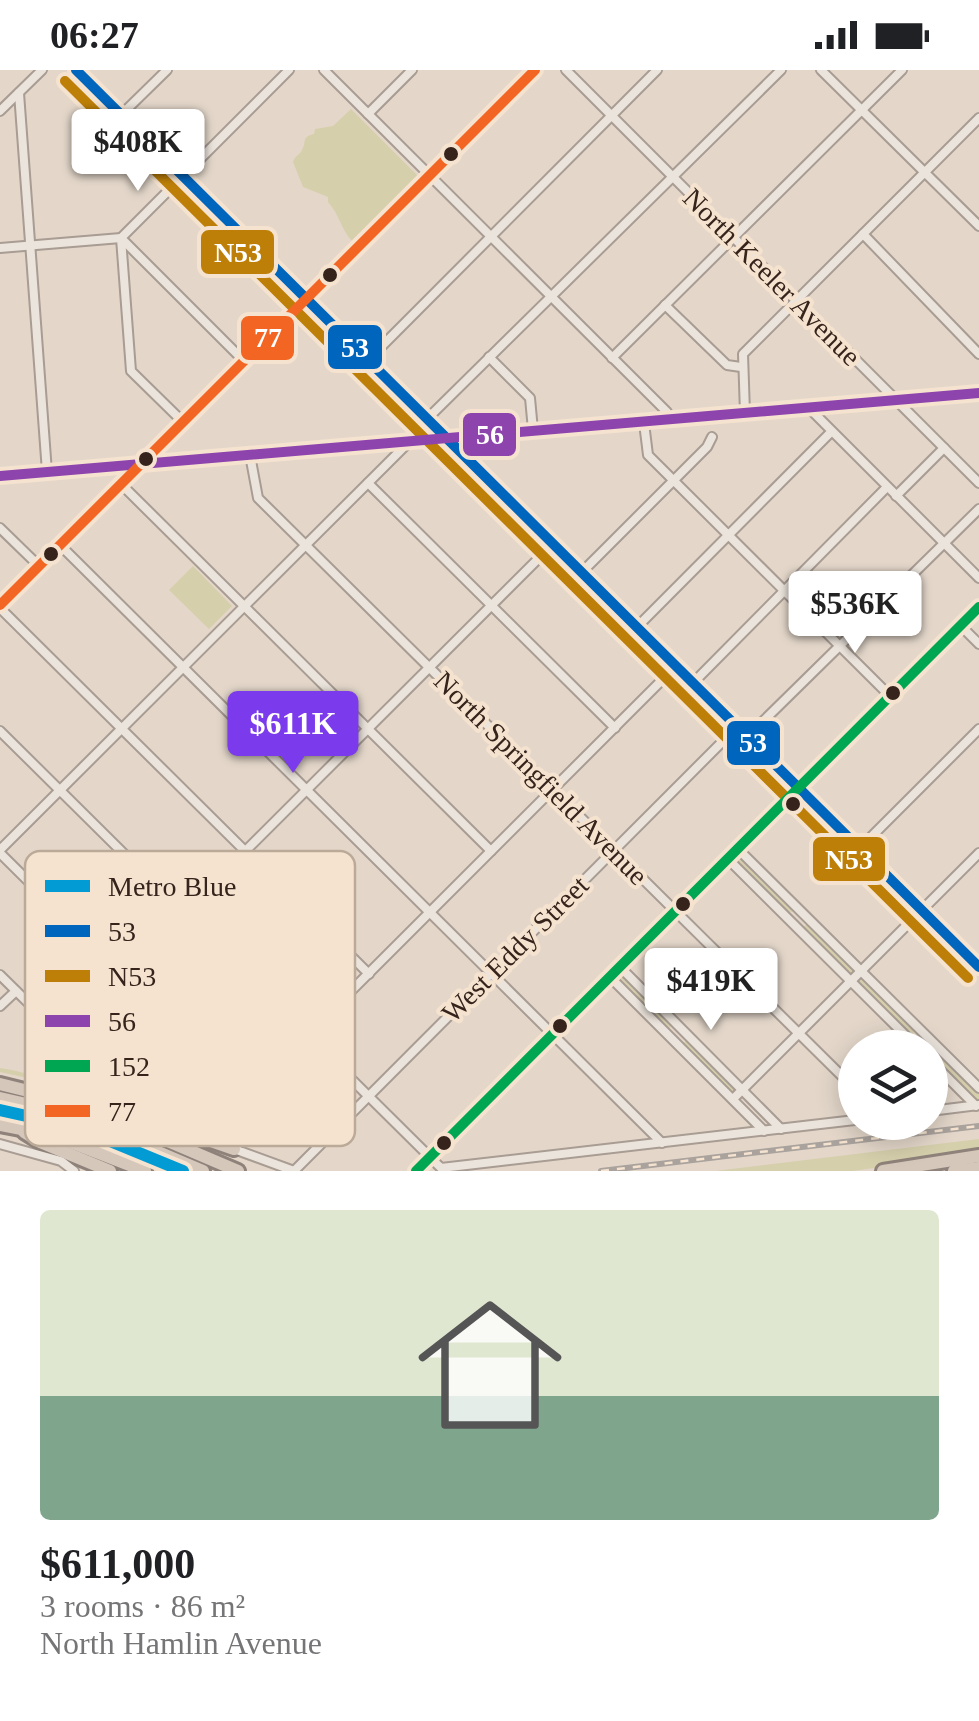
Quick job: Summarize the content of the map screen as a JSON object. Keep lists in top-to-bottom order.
{
  "streets": {
    "street": ["North Keeler Avenue", "North Springfield Avenue", "West Eddy Street"]
  },
  "crossings": [
    ["North Springfield Avenue", "West Eddy Street"]
  ],
  "lines": [
    "transit line 53",
    "transit line 77",
    "transit line N53",
    "transit line 56",
    "transit line 152",
    "metro line Blue"
  ],
  "legend": [
    "Metro Blue",
    "53",
    "N53",
    "56",
    "152",
    "77"
  ],
  "page": {
    "status": "06:27",
    "price": [
      "$408K",
      "$536K",
      "$611K",
      "$419K"
    ],
    "list": [
      {
        "name": "$611,000",
        "note": "3 rooms · 86 m² · North Hamlin Avenue"
      }
    ]
  }
}
